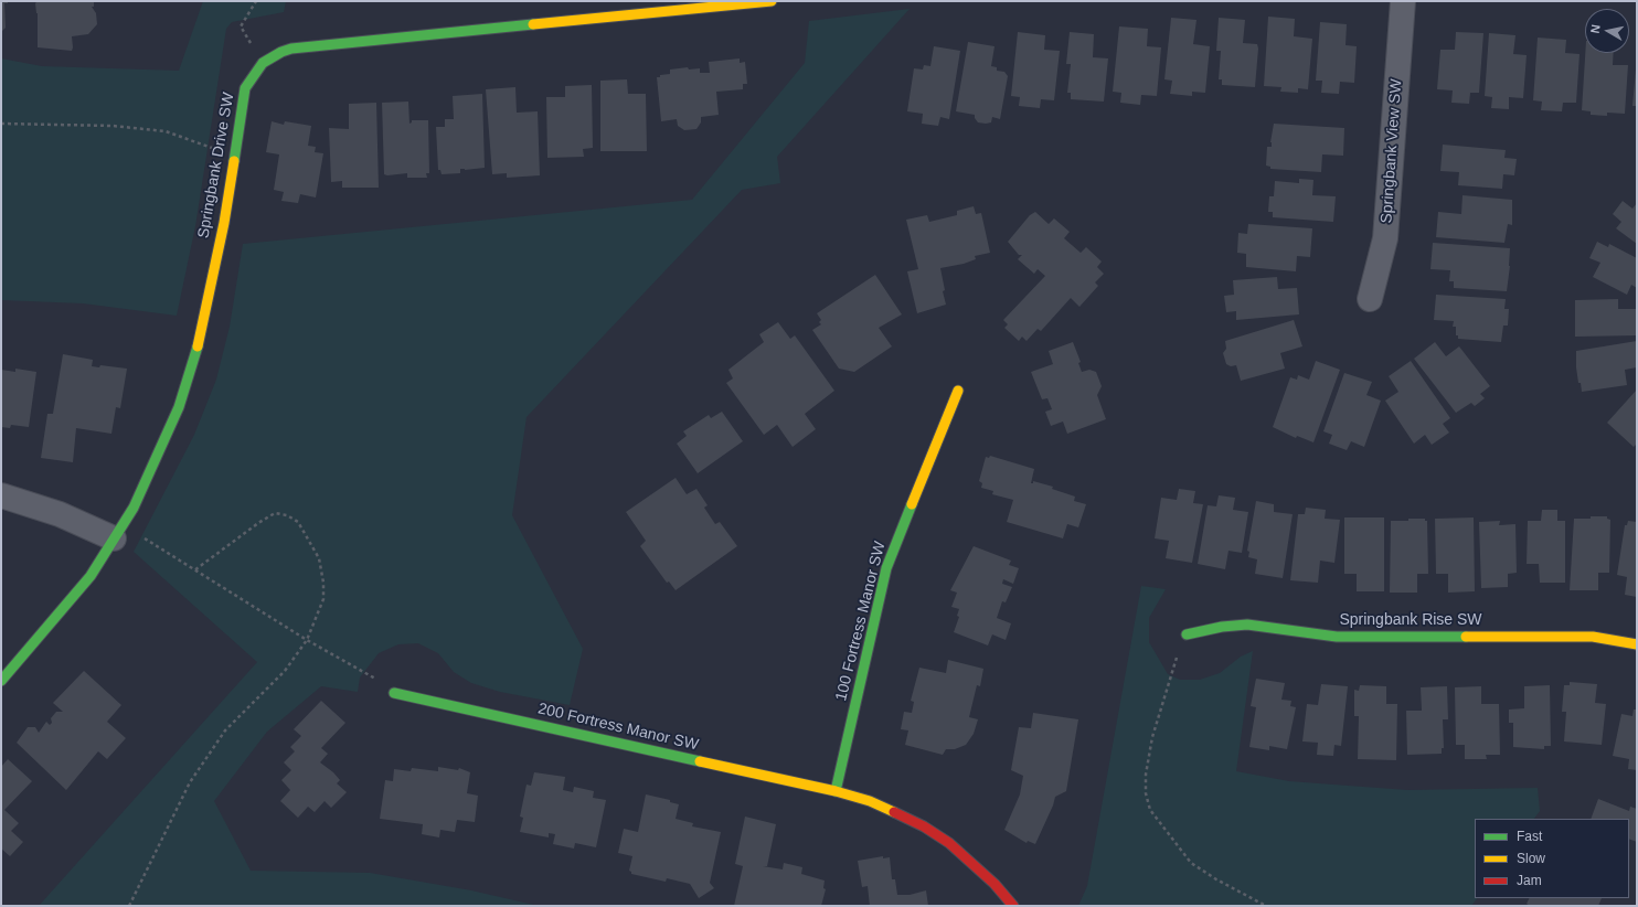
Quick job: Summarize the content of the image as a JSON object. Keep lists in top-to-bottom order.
{
  "streets": {
    "street": [
      "Springbank View SW",
      "Springbank Drive SW",
      "Springbank Rise SW",
      "100 Fortress Manor SW",
      "200 Fortress Manor SW"
    ]
  },
  "crossings": [
    ["100 Fortress Manor SW", "200 Fortress Manor SW"]
  ],
  "legend": ["Fast", "Slow", "Jam"],
  "north": "left"
}
